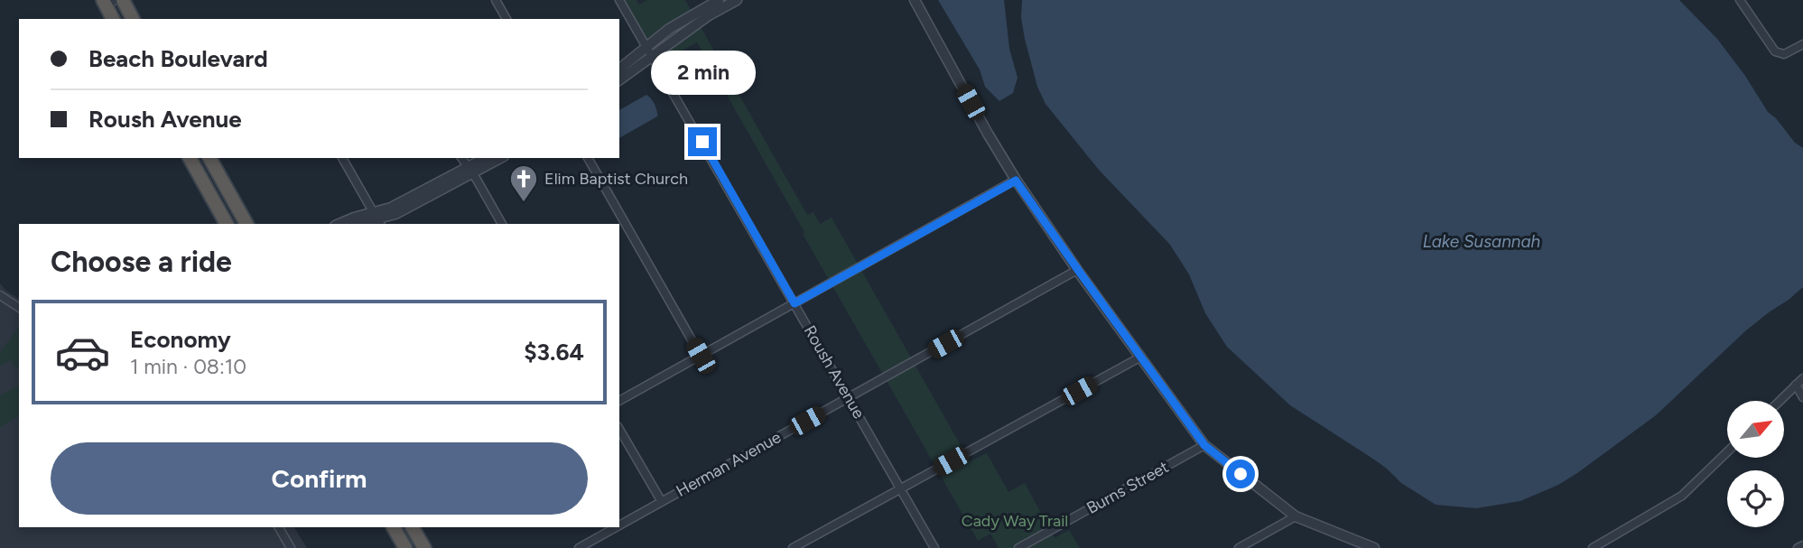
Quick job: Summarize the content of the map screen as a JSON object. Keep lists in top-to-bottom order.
{
  "streets": {
    "street": ["Roush Avenue", "Herman Avenue", "Burns Street"]
  },
  "crossings": [
    ["Roush Avenue", "Herman Avenue"]
  ],
  "water": ["Lake Susannah"],
  "parks": ["Cady Way Trail"],
  "places": {
    "church": ["Elim Baptist Church"]
  },
  "north": "top right",
  "page": {
    "banner": ["Beach Boulevard", "Roush Avenue"],
    "bubble": "2 min",
    "heading": "Choose a ride",
    "list": [
      {
        "name": "Economy",
        "note": "1 min · 08:10",
        "value": "$3.64"
      }
    ],
    "buttons": "Confirm"
  }
}
